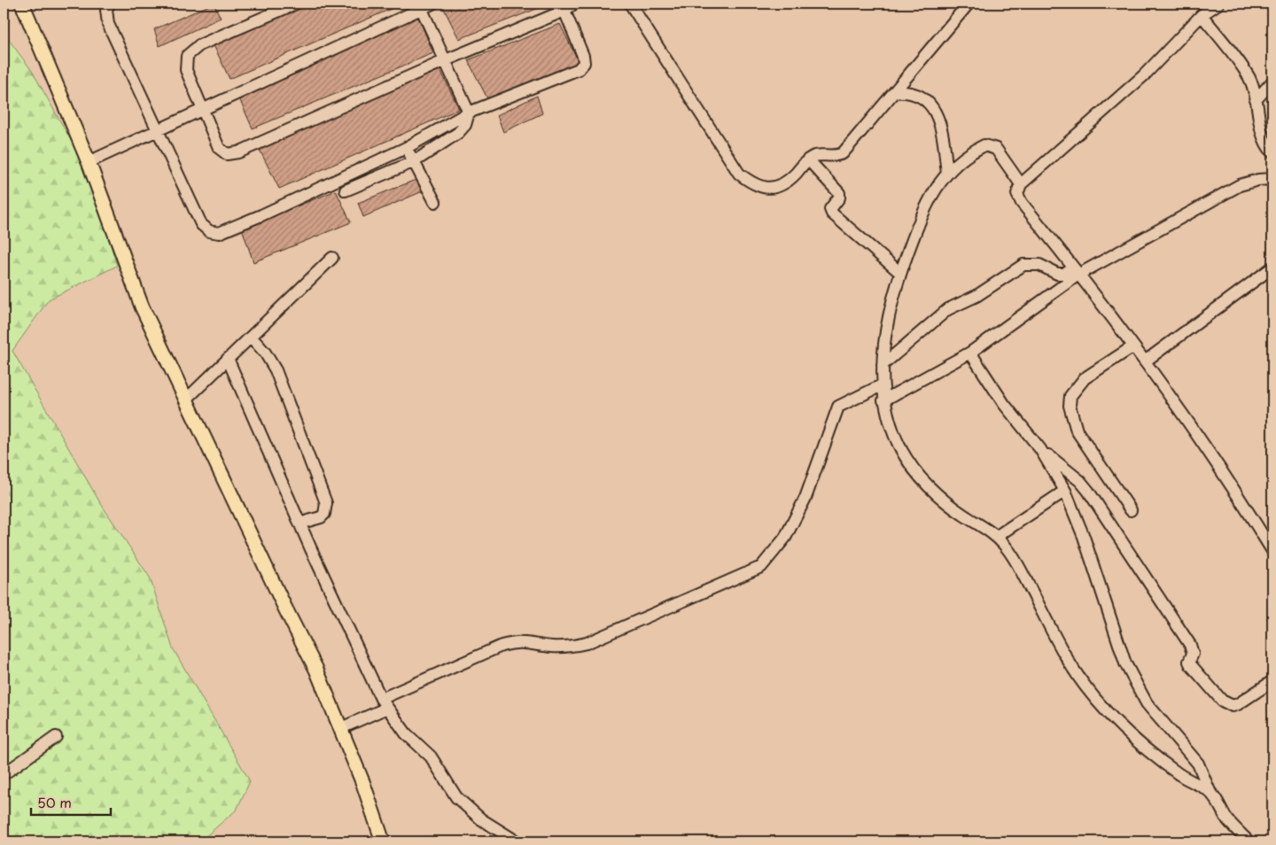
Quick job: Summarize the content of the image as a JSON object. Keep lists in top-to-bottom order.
{
  "scale_bar": "50 m"
}
